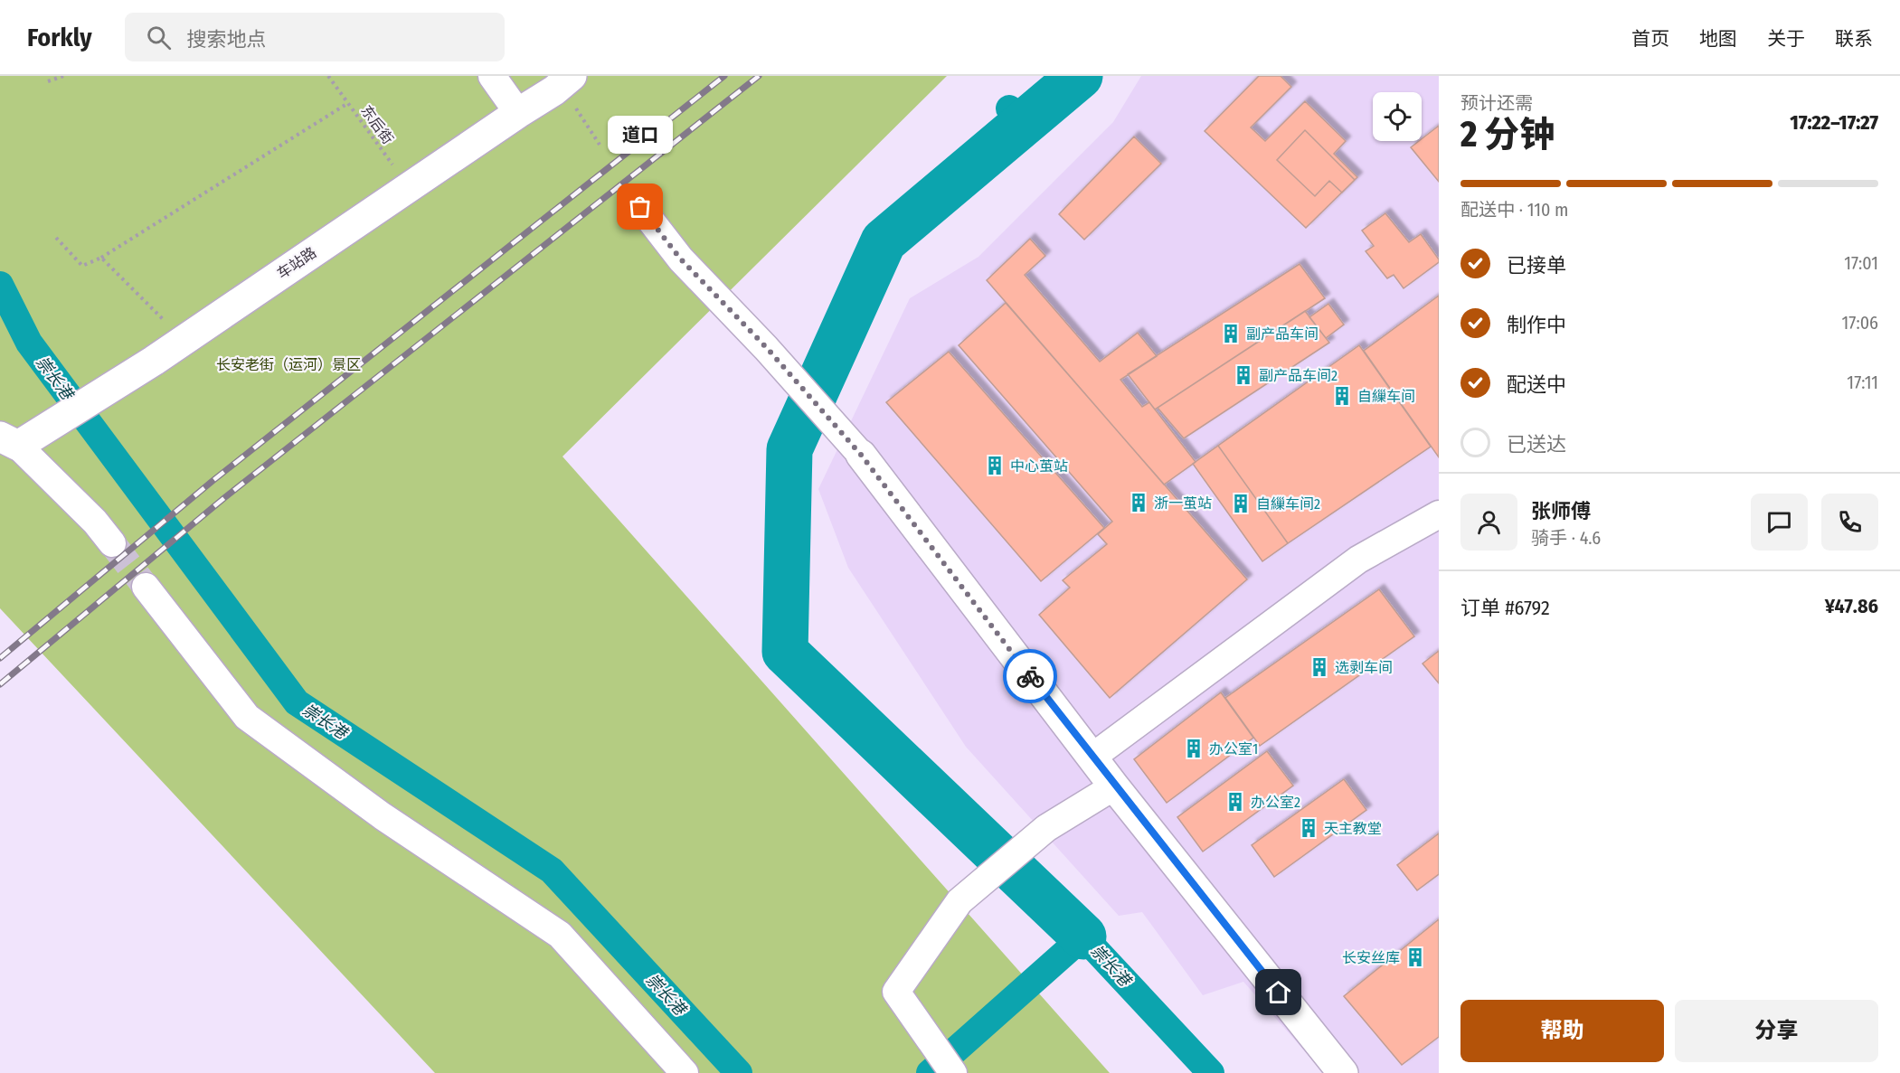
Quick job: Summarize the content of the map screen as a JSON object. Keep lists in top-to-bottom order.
{
  "streets": {
    "street": ["车站路"],
    "path": ["东后街"]
  },
  "crossings": [
    ["东后街", "车站路"]
  ],
  "water": ["崇长港"],
  "parks": ["长安老街（运河）景区"],
  "places": {
    "other": ["道口"],
    "building": [
      "副产品车间",
      "副产品车间2",
      "自繅车间",
      "中心茧站",
      "浙一茧站",
      "自繅车间2",
      "选剥车间",
      "办公室1",
      "办公室2",
      "天主教堂",
      "长安丝库"
    ]
  },
  "page": {
    "header": "Forkly",
    "search": "搜索地点",
    "nav": [
      "首页",
      "地图",
      "关于",
      "联系"
    ],
    "heading": ["2 分钟", "预计还需", "17:22–17:27"],
    "panel": [
      "张师傅",
      "骑手 · 4.6",
      "订单 #6792",
      "¥47.86"
    ],
    "bubble": "道口",
    "bar": "配送中 · 110 m",
    "list": [
      ["已接单", "17:01"],
      ["制作中", "17:06"],
      ["配送中", "17:11"],
      "已送达"
    ],
    "buttons": ["帮助", "分享"]
  }
}
